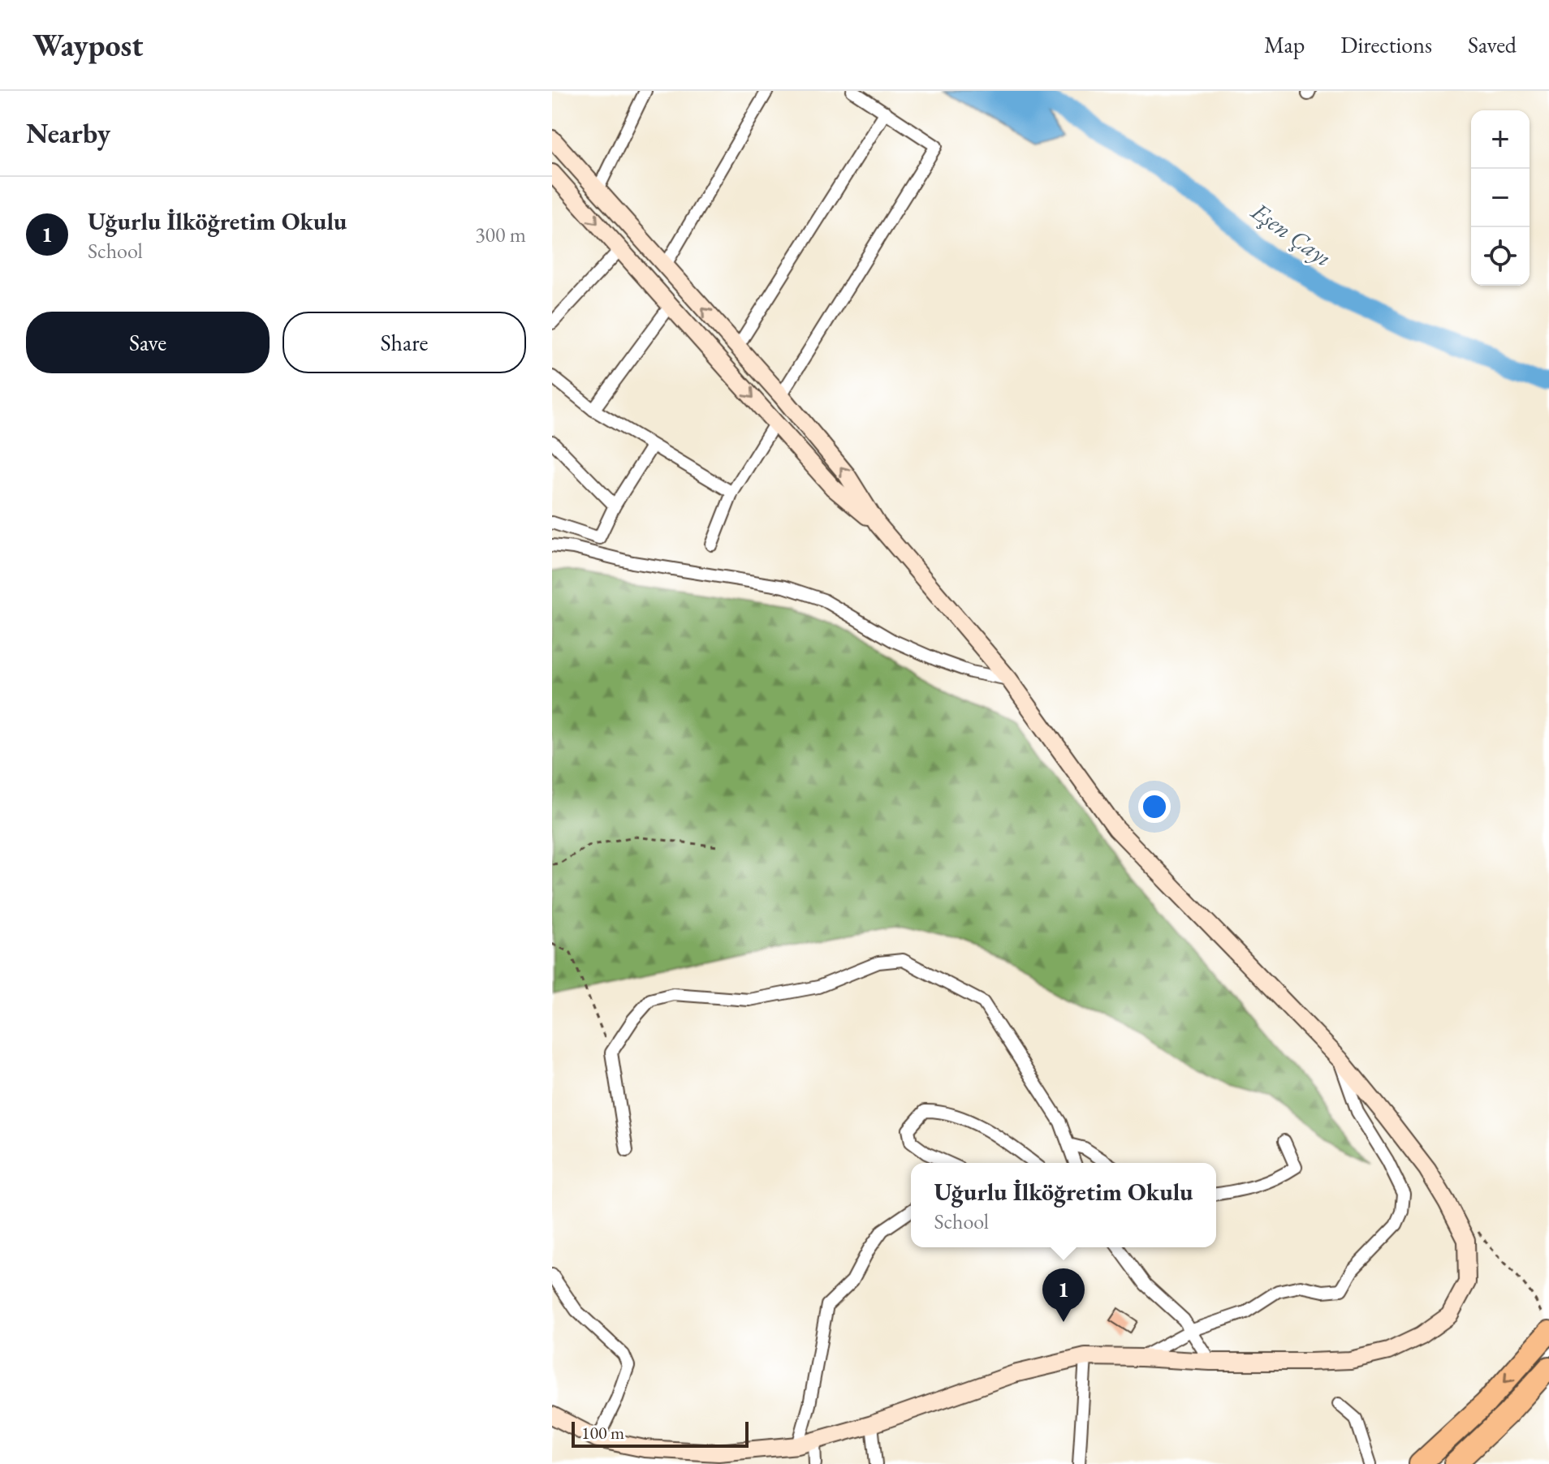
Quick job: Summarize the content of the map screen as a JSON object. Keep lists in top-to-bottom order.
{
  "water": ["Eşen Çayı"],
  "scale_bar": "100 m",
  "page": {
    "header": "Waypost",
    "nav": ["Map", "Directions", "Saved"],
    "heading": "Nearby",
    "map_buttons": ["+", "−"],
    "list": [
      {
        "mark": "1",
        "name": "Uğurlu İlköğretim Okulu",
        "note": "School",
        "value": "300 m"
      }
    ],
    "buttons": ["Save", "Share"],
    "popup": ["Uğurlu İlköğretim Okulu", "School"],
    "pins": "1",
    "scale": "100 m"
  }
}
